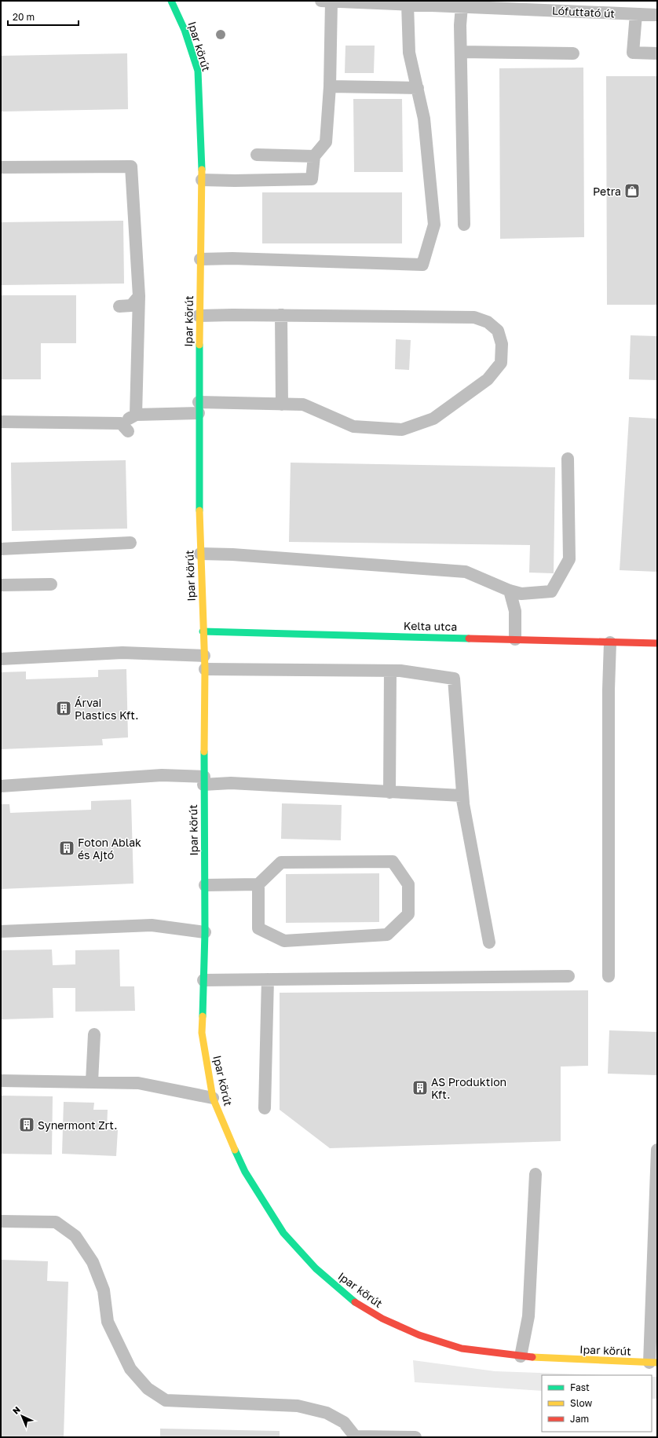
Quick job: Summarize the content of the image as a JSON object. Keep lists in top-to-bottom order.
{
  "streets": {
    "street": ["Ipar körút", "Kelta utca"],
    "lane": ["Lófuttató út"]
  },
  "crossings": [
    ["Ipar körút", "Kelta utca"]
  ],
  "places": {
    "shop": ["Petra"],
    "building": [
      "Árvai Plastics Kft.",
      "Foton Ablak és Ajtó",
      "AS Produktion Kft.",
      "Synermont Zrt."
    ]
  },
  "legend": ["Fast", "Slow", "Jam"],
  "scale_bar": "20 m",
  "north": "top left"
}
